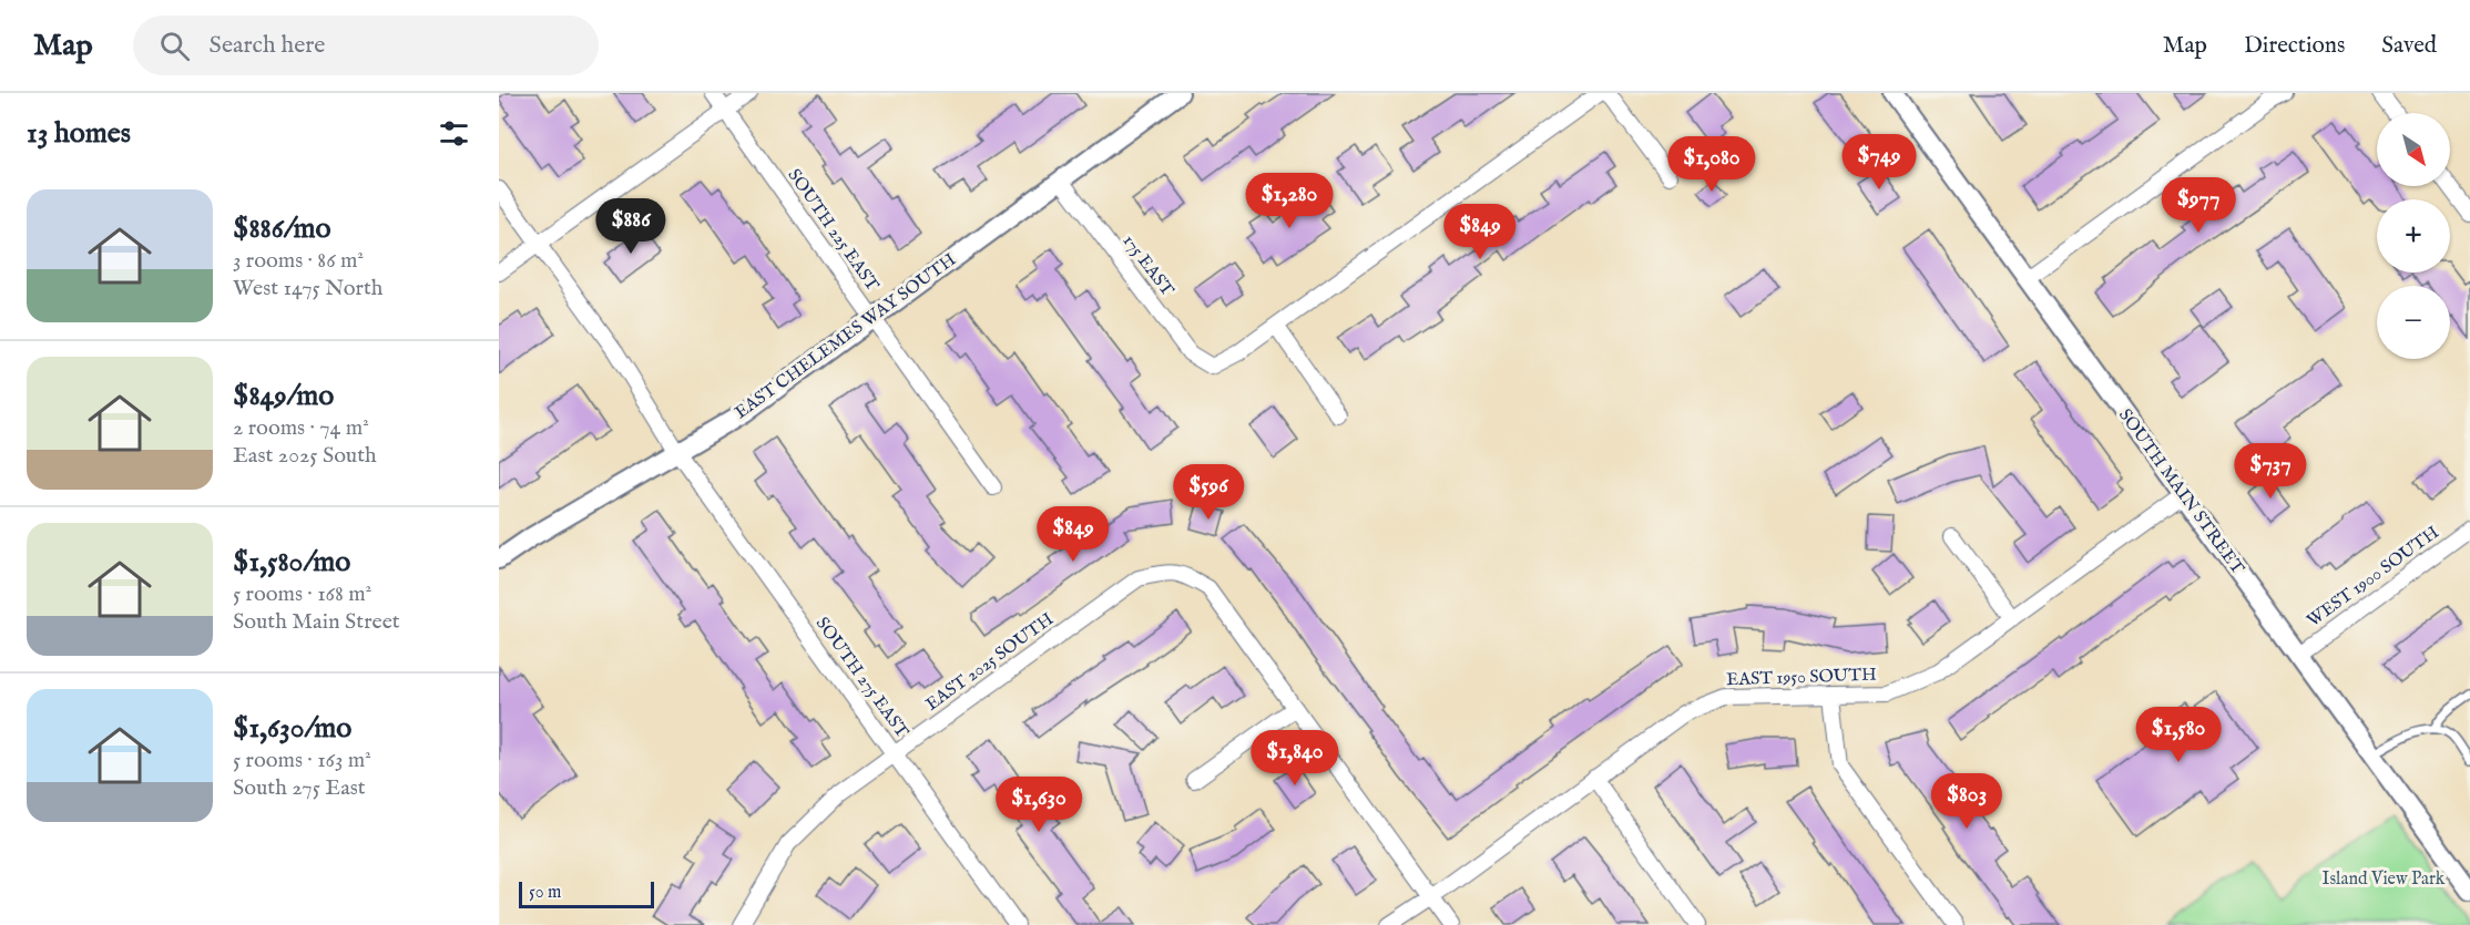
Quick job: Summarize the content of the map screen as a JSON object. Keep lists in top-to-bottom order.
{
  "streets": {
    "street": [
      "SOUTH 225 EAST",
      "175 EAST",
      "EAST CHELEMES WAY SOUTH",
      "SOUTH MAIN STREET",
      "WEST 1900 SOUTH",
      "EAST 2025 SOUTH",
      "SOUTH 275 EAST",
      "EAST 1950 SOUTH"
    ]
  },
  "crossings": [
    ["SOUTH 225 EAST", "EAST CHELEMES WAY SOUTH"],
    ["175 EAST", "EAST CHELEMES WAY SOUTH"],
    ["EAST CHELEMES WAY SOUTH", "SOUTH 275 EAST"],
    ["SOUTH MAIN STREET", "WEST 1900 SOUTH"],
    ["SOUTH MAIN STREET", "EAST 1950 SOUTH"],
    ["EAST 2025 SOUTH", "SOUTH 275 EAST"]
  ],
  "parks": ["Island View Park"],
  "scale_bar": "50 m",
  "north": "bottom right",
  "page": {
    "header": "Map",
    "search": "Search here",
    "nav": ["Map", "Directions", "Saved"],
    "heading": "13 homes",
    "map_buttons": ["+", "−"],
    "price": [
      "$749",
      "$1,080",
      "$1,280",
      "$977",
      "$886",
      "$849",
      "$737",
      "$596",
      "$849",
      "$1,580",
      "$1,840",
      "$803",
      "$1,630"
    ],
    "list": [
      {
        "name": "$886/mo",
        "note": "3 rooms · 86 m² · West 1475 North"
      },
      {
        "name": "$849/mo",
        "note": "2 rooms · 74 m² · East 2025 South"
      },
      {
        "name": "$1,580/mo",
        "note": "5 rooms · 168 m² · South Main Street"
      },
      {
        "name": "$1,630/mo",
        "note": "5 rooms · 163 m² · South 275 East"
      }
    ],
    "scale": "50 m"
  }
}
